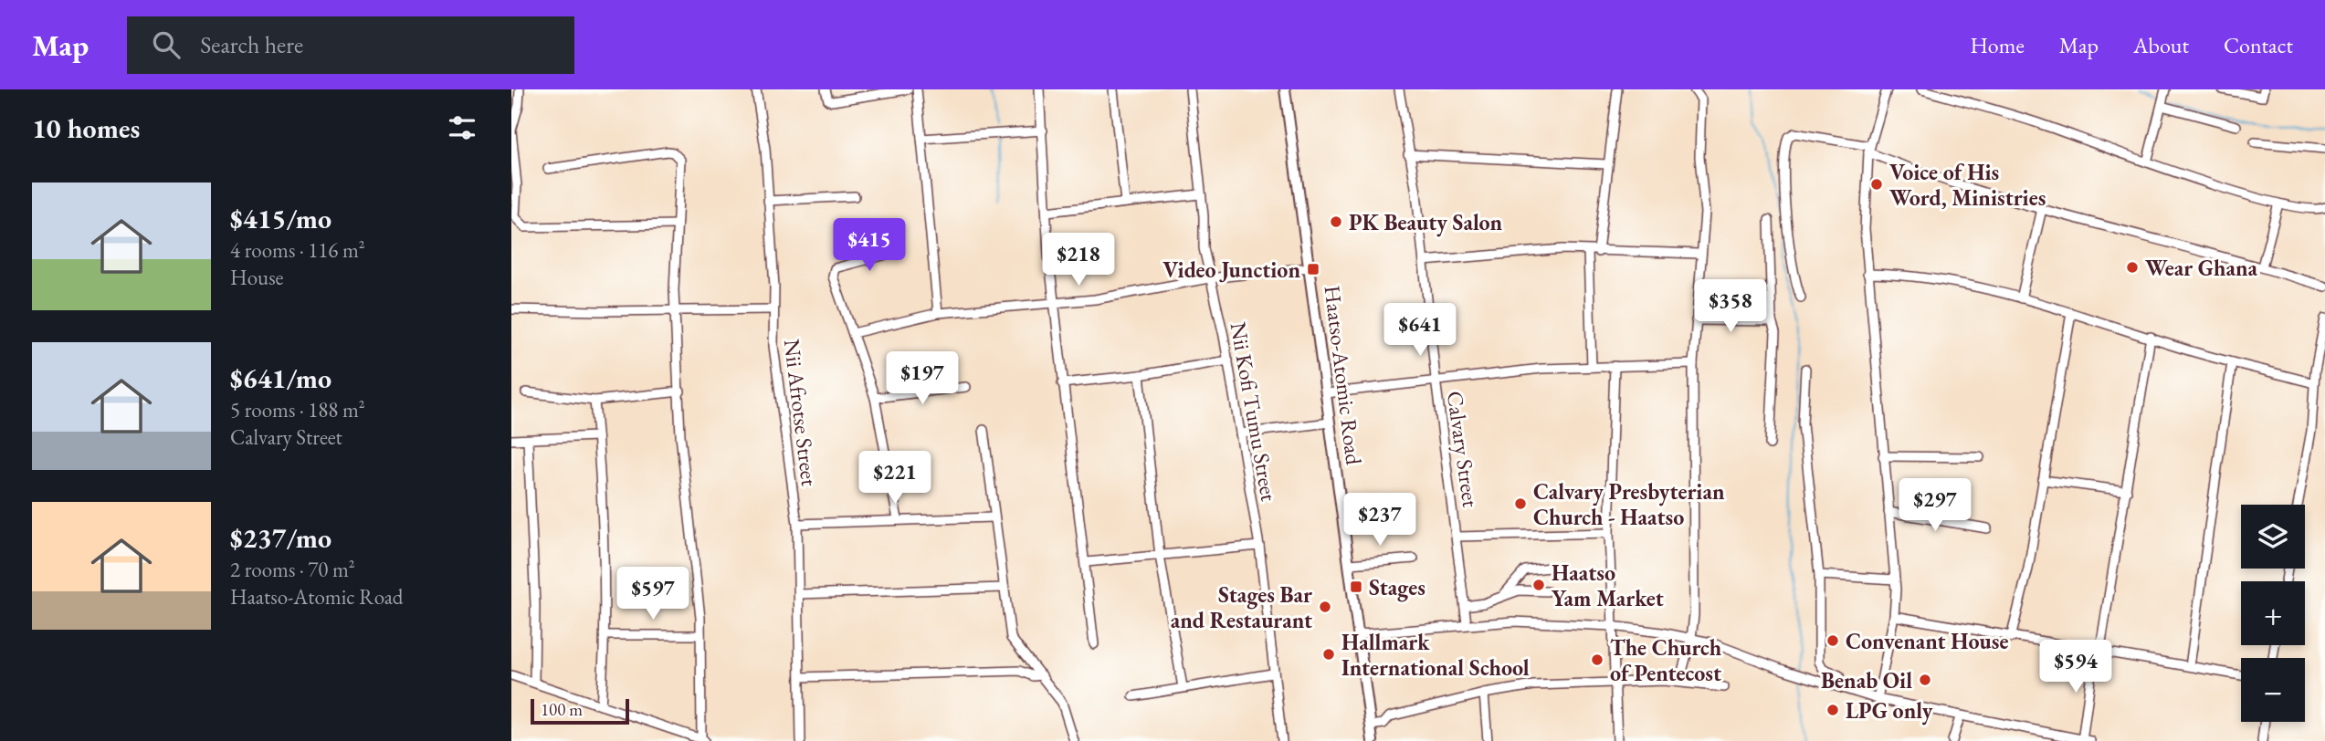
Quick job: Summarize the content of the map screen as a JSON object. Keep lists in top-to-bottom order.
{
  "streets": {
    "main road": ["Haatso-Atomic Road"],
    "street": ["Nii Kofi Tumu Street", "Nii Afrotse Street", "Calvary Street"]
  },
  "places": {
    "other": [
      "Voice of His Word, Ministries",
      "PK Beauty Salon",
      "Wear Ghana",
      "Calvary Presbyterian Church - Haatso",
      "Haatso Yam Market",
      "Stages Bar and Restaurant",
      "Convenant House",
      "Hallmark International School",
      "The Church of Pentecost",
      "Benab Oil",
      "LPG only"
    ],
    "transit": ["Video Junction", "Stages"]
  },
  "scale_bar": "100 m",
  "page": {
    "header": "Map",
    "search": "Search here",
    "nav": [
      "Home",
      "Map",
      "About",
      "Contact"
    ],
    "heading": "10 homes",
    "list": [
      {
        "name": "$415/mo",
        "note": "4 rooms · 116 m² · House"
      },
      {
        "name": "$641/mo",
        "note": "5 rooms · 188 m² · Calvary Street"
      },
      {
        "name": "$237/mo",
        "note": "2 rooms · 70 m² · Haatso-Atomic Road"
      }
    ],
    "price": [
      "$415",
      "$218",
      "$358",
      "$641",
      "$197",
      "$221",
      "$297",
      "$237",
      "$597",
      "$594"
    ],
    "map_buttons": ["+", "−"],
    "scale": "100 m"
  }
}
